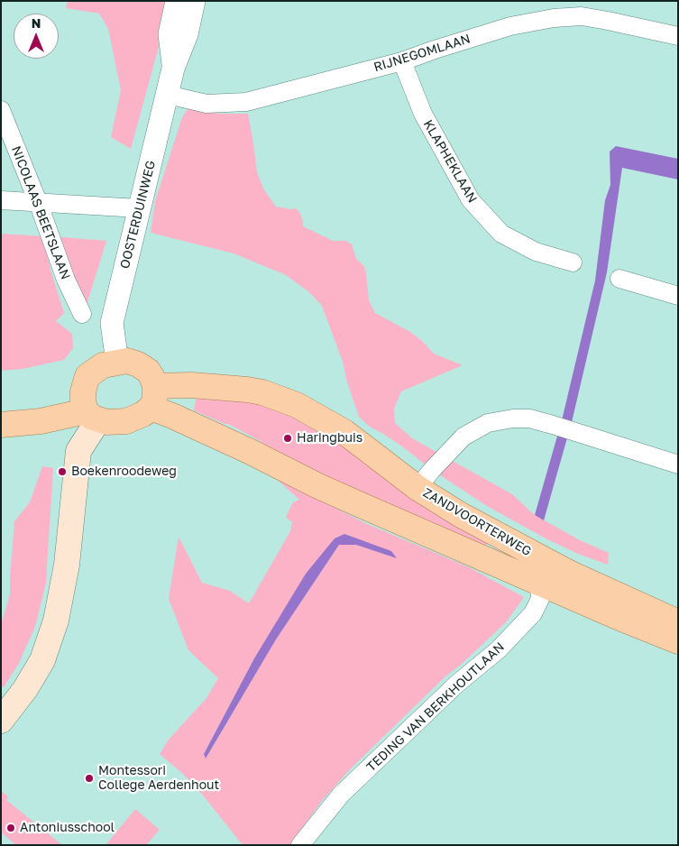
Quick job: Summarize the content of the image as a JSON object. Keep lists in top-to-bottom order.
{
  "streets": {
    "main road": ["ZANDVOORTERWEG"],
    "street": [
      "RIJNEGOMLAAN",
      "KLAPHEKLAAN",
      "NICOLAAS BEETSLAAN",
      "OOSTERDUINWEG",
      "TEDING VAN BERKHOUTLAAN"
    ]
  },
  "crossings": [
    ["RIJNEGOMLAAN", "KLAPHEKLAAN"],
    ["RIJNEGOMLAAN", "OOSTERDUINWEG"],
    ["OOSTERDUINWEG", "ZANDVOORTERWEG"],
    ["ZANDVOORTERWEG", "TEDING VAN BERKHOUTLAAN"]
  ],
  "places": [
    "Haringbuis",
    "Boekenroodeweg",
    "Montessori College Aerdenhout",
    "Antoniusschool"
  ],
  "north": "top"
}
